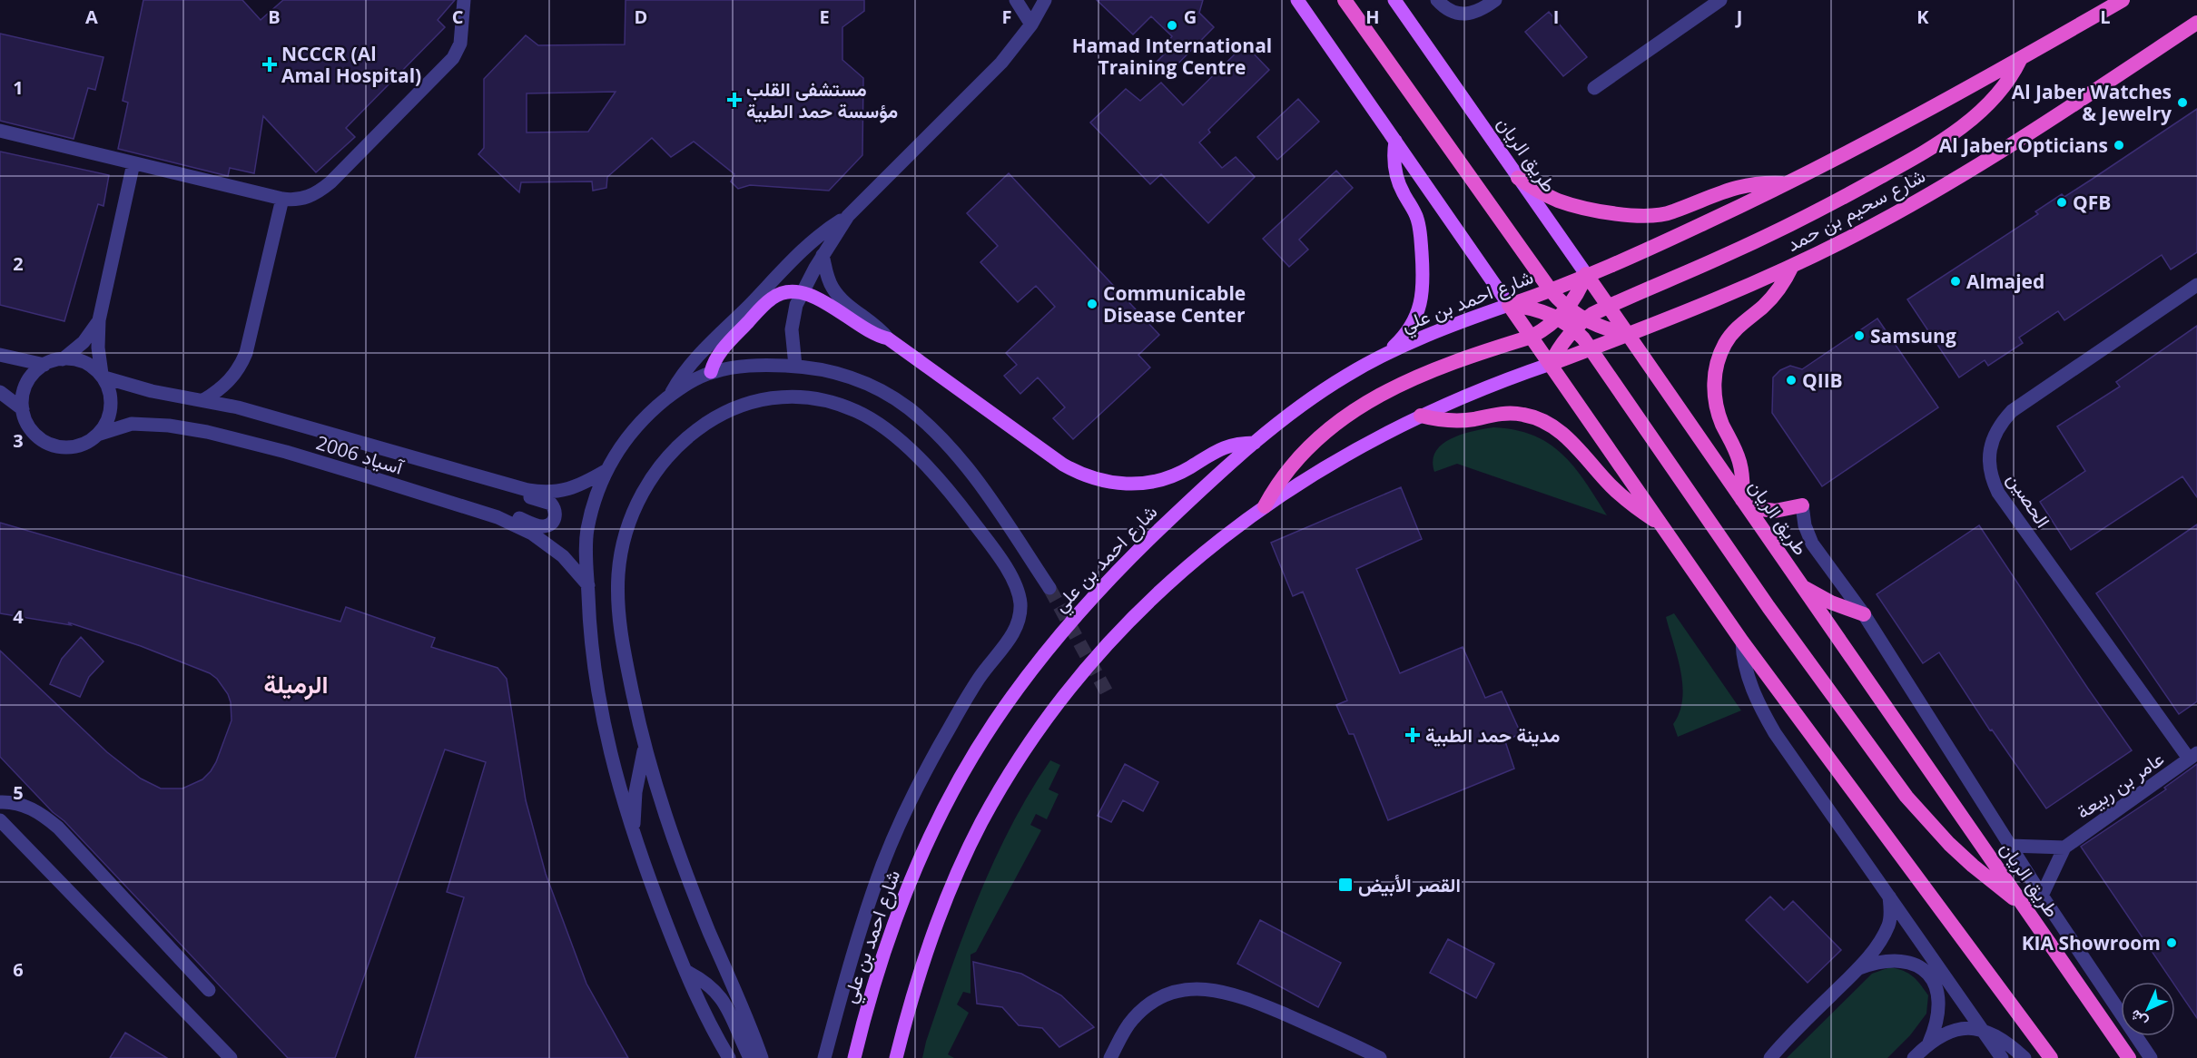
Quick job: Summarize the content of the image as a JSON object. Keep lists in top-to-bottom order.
{
  "streets": {
    "highway": ["طريق الريان", "شارع سحيم بن حمد", "شارع احمد بن علي"],
    "street": ["آسياد 2006", "الحصين", "عامر بن ربيعة"]
  },
  "crossings": [
    ["طريق الريان", "شارع سحيم بن حمد"],
    ["طريق الريان", "شارع احمد بن علي"],
    ["طريق الريان", "عامر بن ربيعة"],
    ["شارع احمد بن علي", "آسياد 2006"],
    ["الحصين", "عامر بن ربيعة"]
  ],
  "districts": ["الرميلة"],
  "places": {
    "other": [
      "Hamad International Training Centre",
      "Al Jaber Watches & Jewelry",
      "Al Jaber Opticians",
      "QFB",
      "Almajed",
      "Communicable Disease Center",
      "Samsung",
      "QIIB",
      "KIA Showroom"
    ],
    "health": ["NCCCR (Al Amal Hospital)", "مستشفى القلب مؤسسة حمد الطبية", "مدينة حمد الطبية"],
    "transit": ["القصر الأبيض"]
  },
  "north": "bottom left",
  "grid": {
    "columns": [
      "A",
      "B",
      "C",
      "D",
      "E",
      "F",
      "G",
      "H",
      "I",
      "J",
      "K",
      "L"
    ],
    "rows": [
      "1",
      "2",
      "3",
      "4",
      "5",
      "6"
    ]
  }
}
